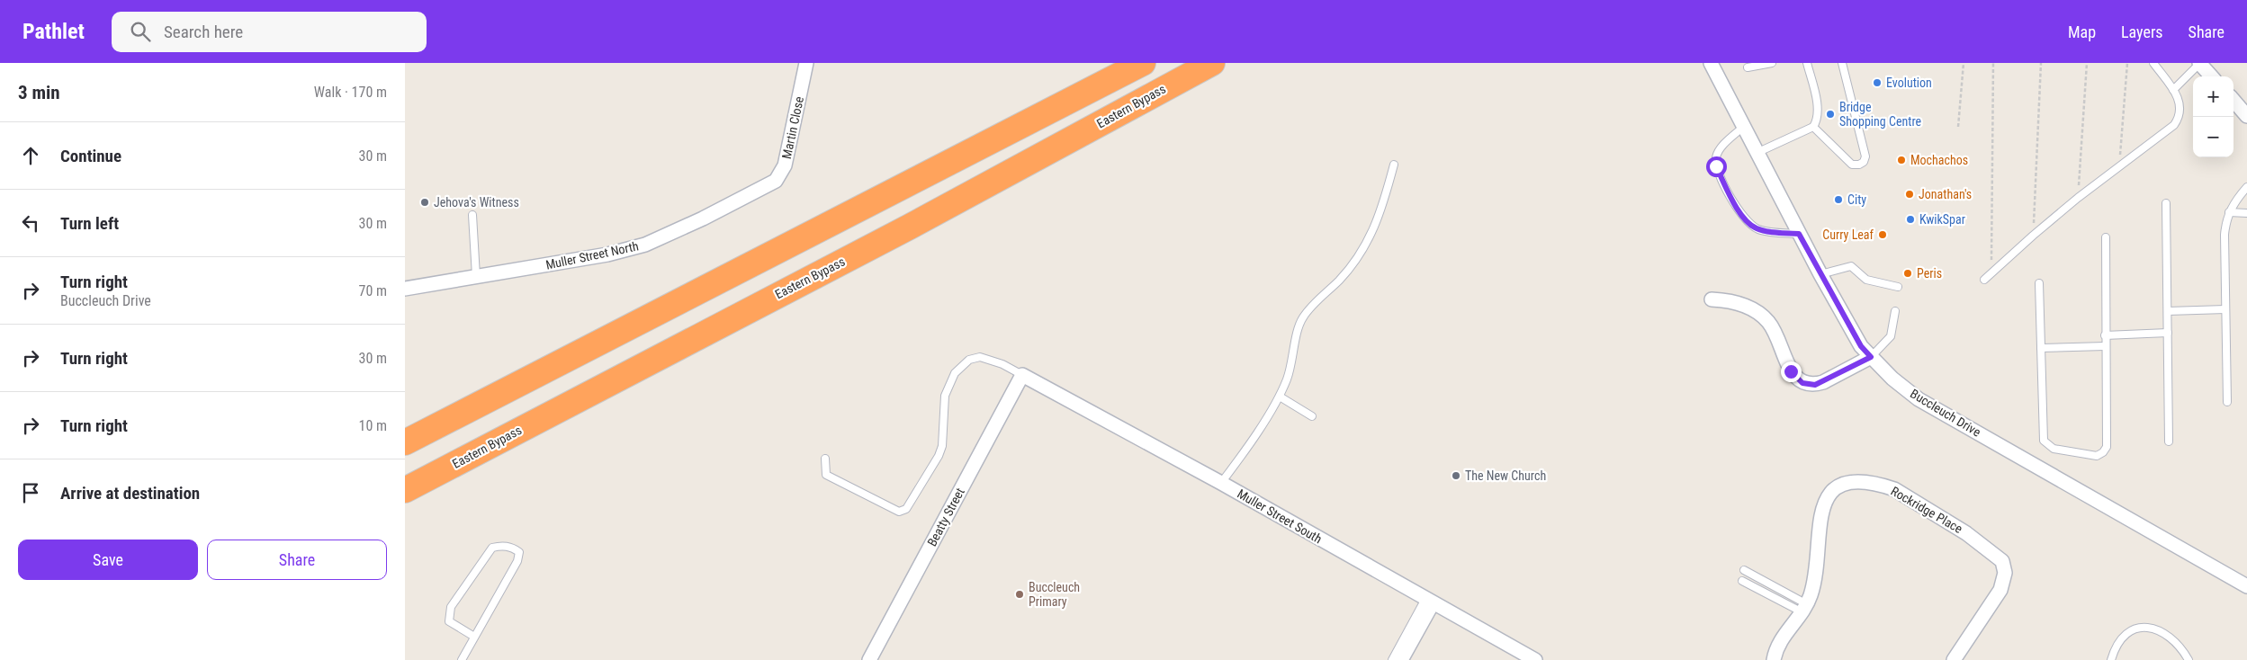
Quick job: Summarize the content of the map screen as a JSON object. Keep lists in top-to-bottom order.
{
  "streets": {
    "highway": ["Eastern Bypass"],
    "street": [
      "Martin Close",
      "Muller Street North",
      "Buccleuch Drive",
      "Rockridge Place",
      "Muller Street South",
      "Beatty Street"
    ]
  },
  "crossings": [
    ["Martin Close", "Muller Street North"],
    ["Muller Street South", "Beatty Street"]
  ],
  "places": [
    "Evolution",
    "Bridge Shopping Centre",
    "Mochachos",
    "Jonathan's",
    "City",
    "Jehova's Witness",
    "KwikSpar",
    "Curry Leaf",
    "Peris",
    "The New Church",
    "Buccleuch Primary"
  ],
  "page": {
    "header": "Pathlet",
    "search": "Search here",
    "nav": ["Map", "Layers", "Share"],
    "heading": ["3 min", "Walk · 170 m"],
    "map_buttons": ["+", "−"],
    "list": [
      ["Continue", "30 m"],
      ["Turn left", "30 m"],
      ["Turn right", "Buccleuch Drive", "70 m"],
      ["Turn right", "30 m"],
      ["Turn right", "10 m"],
      "Arrive at destination"
    ],
    "buttons": ["Save", "Share"]
  }
}
